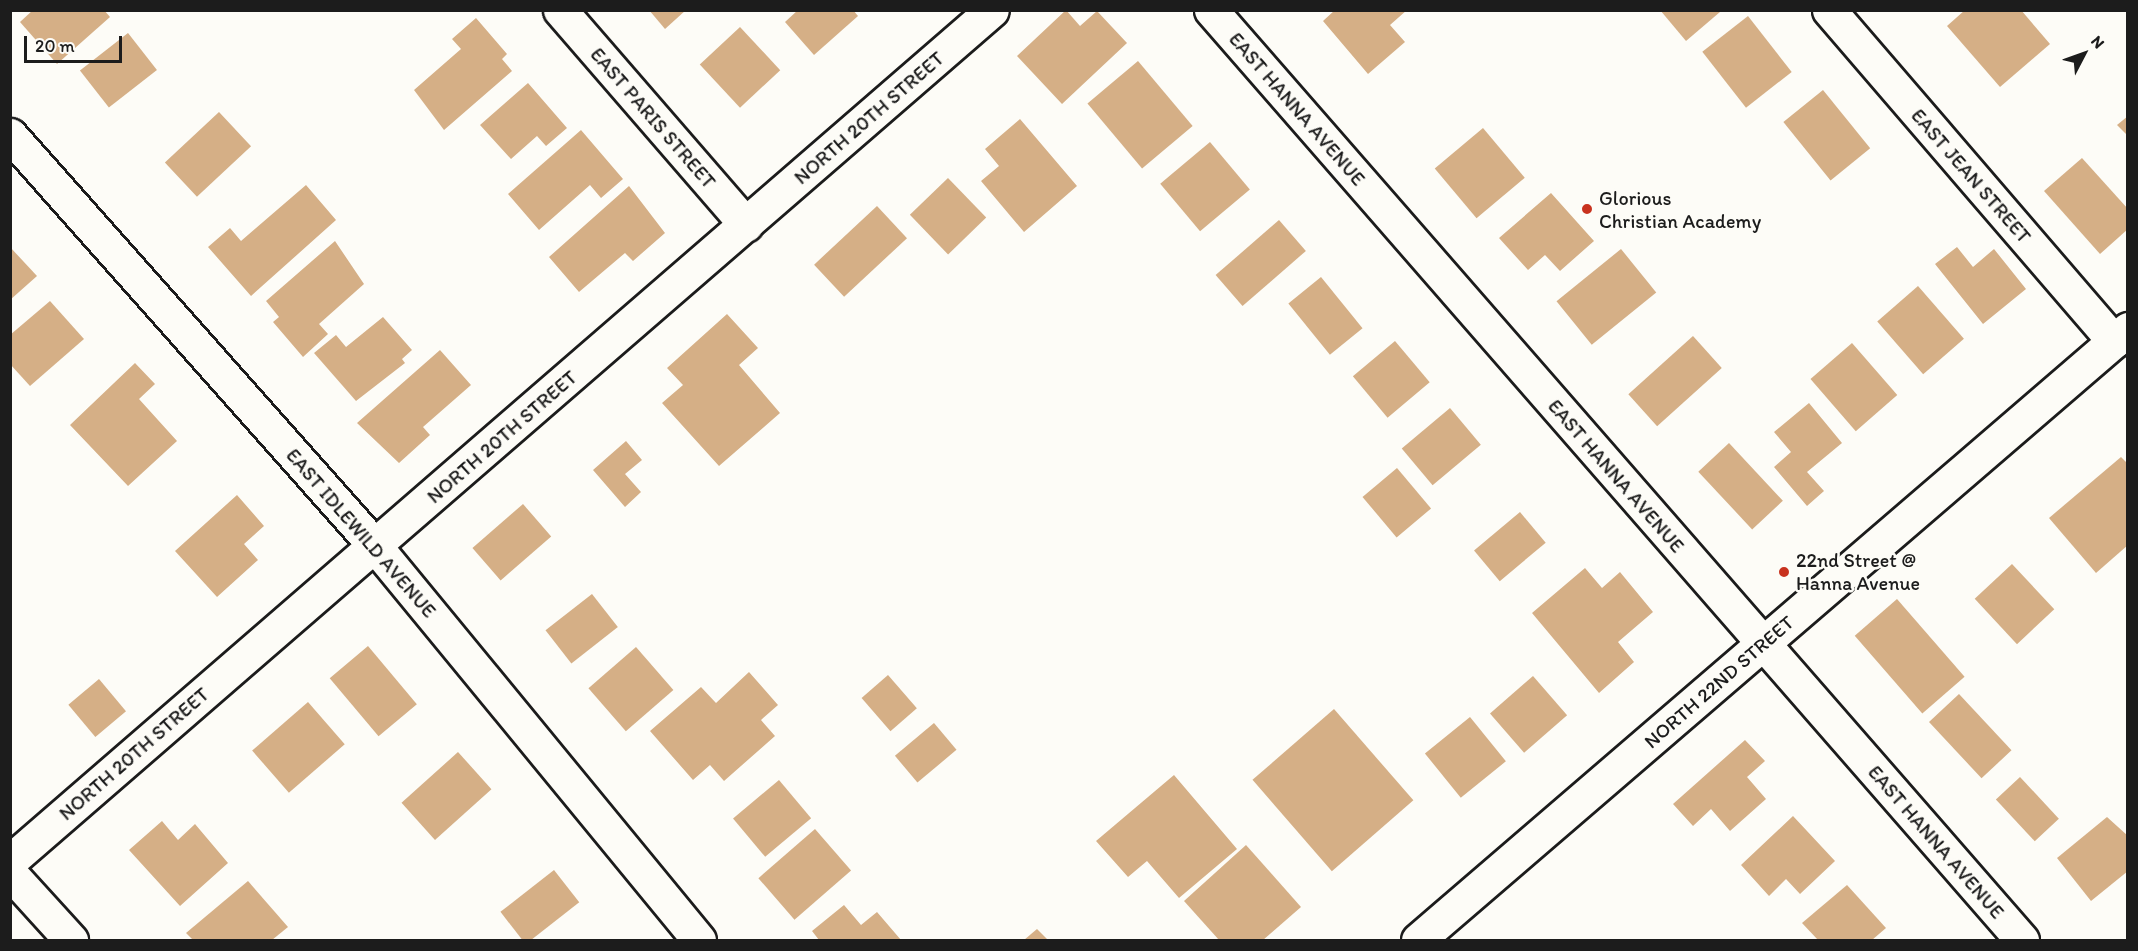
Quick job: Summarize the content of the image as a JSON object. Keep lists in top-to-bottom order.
{
  "streets": {
    "street": [
      "EAST HANNA AVENUE",
      "EAST PARIS STREET",
      "NORTH 20TH STREET",
      "EAST JEAN STREET",
      "EAST IDLEWILD AVENUE",
      "NORTH 22ND STREET"
    ]
  },
  "crossings": [
    ["EAST HANNA AVENUE", "NORTH 22ND STREET"],
    ["EAST PARIS STREET", "NORTH 20TH STREET"],
    ["NORTH 20TH STREET", "EAST IDLEWILD AVENUE"],
    ["EAST JEAN STREET", "NORTH 22ND STREET"]
  ],
  "places": ["Glorious Christian Academy", "22nd Street @ Hanna Avenue"],
  "scale_bar": "20 m",
  "north": "top right"
}
